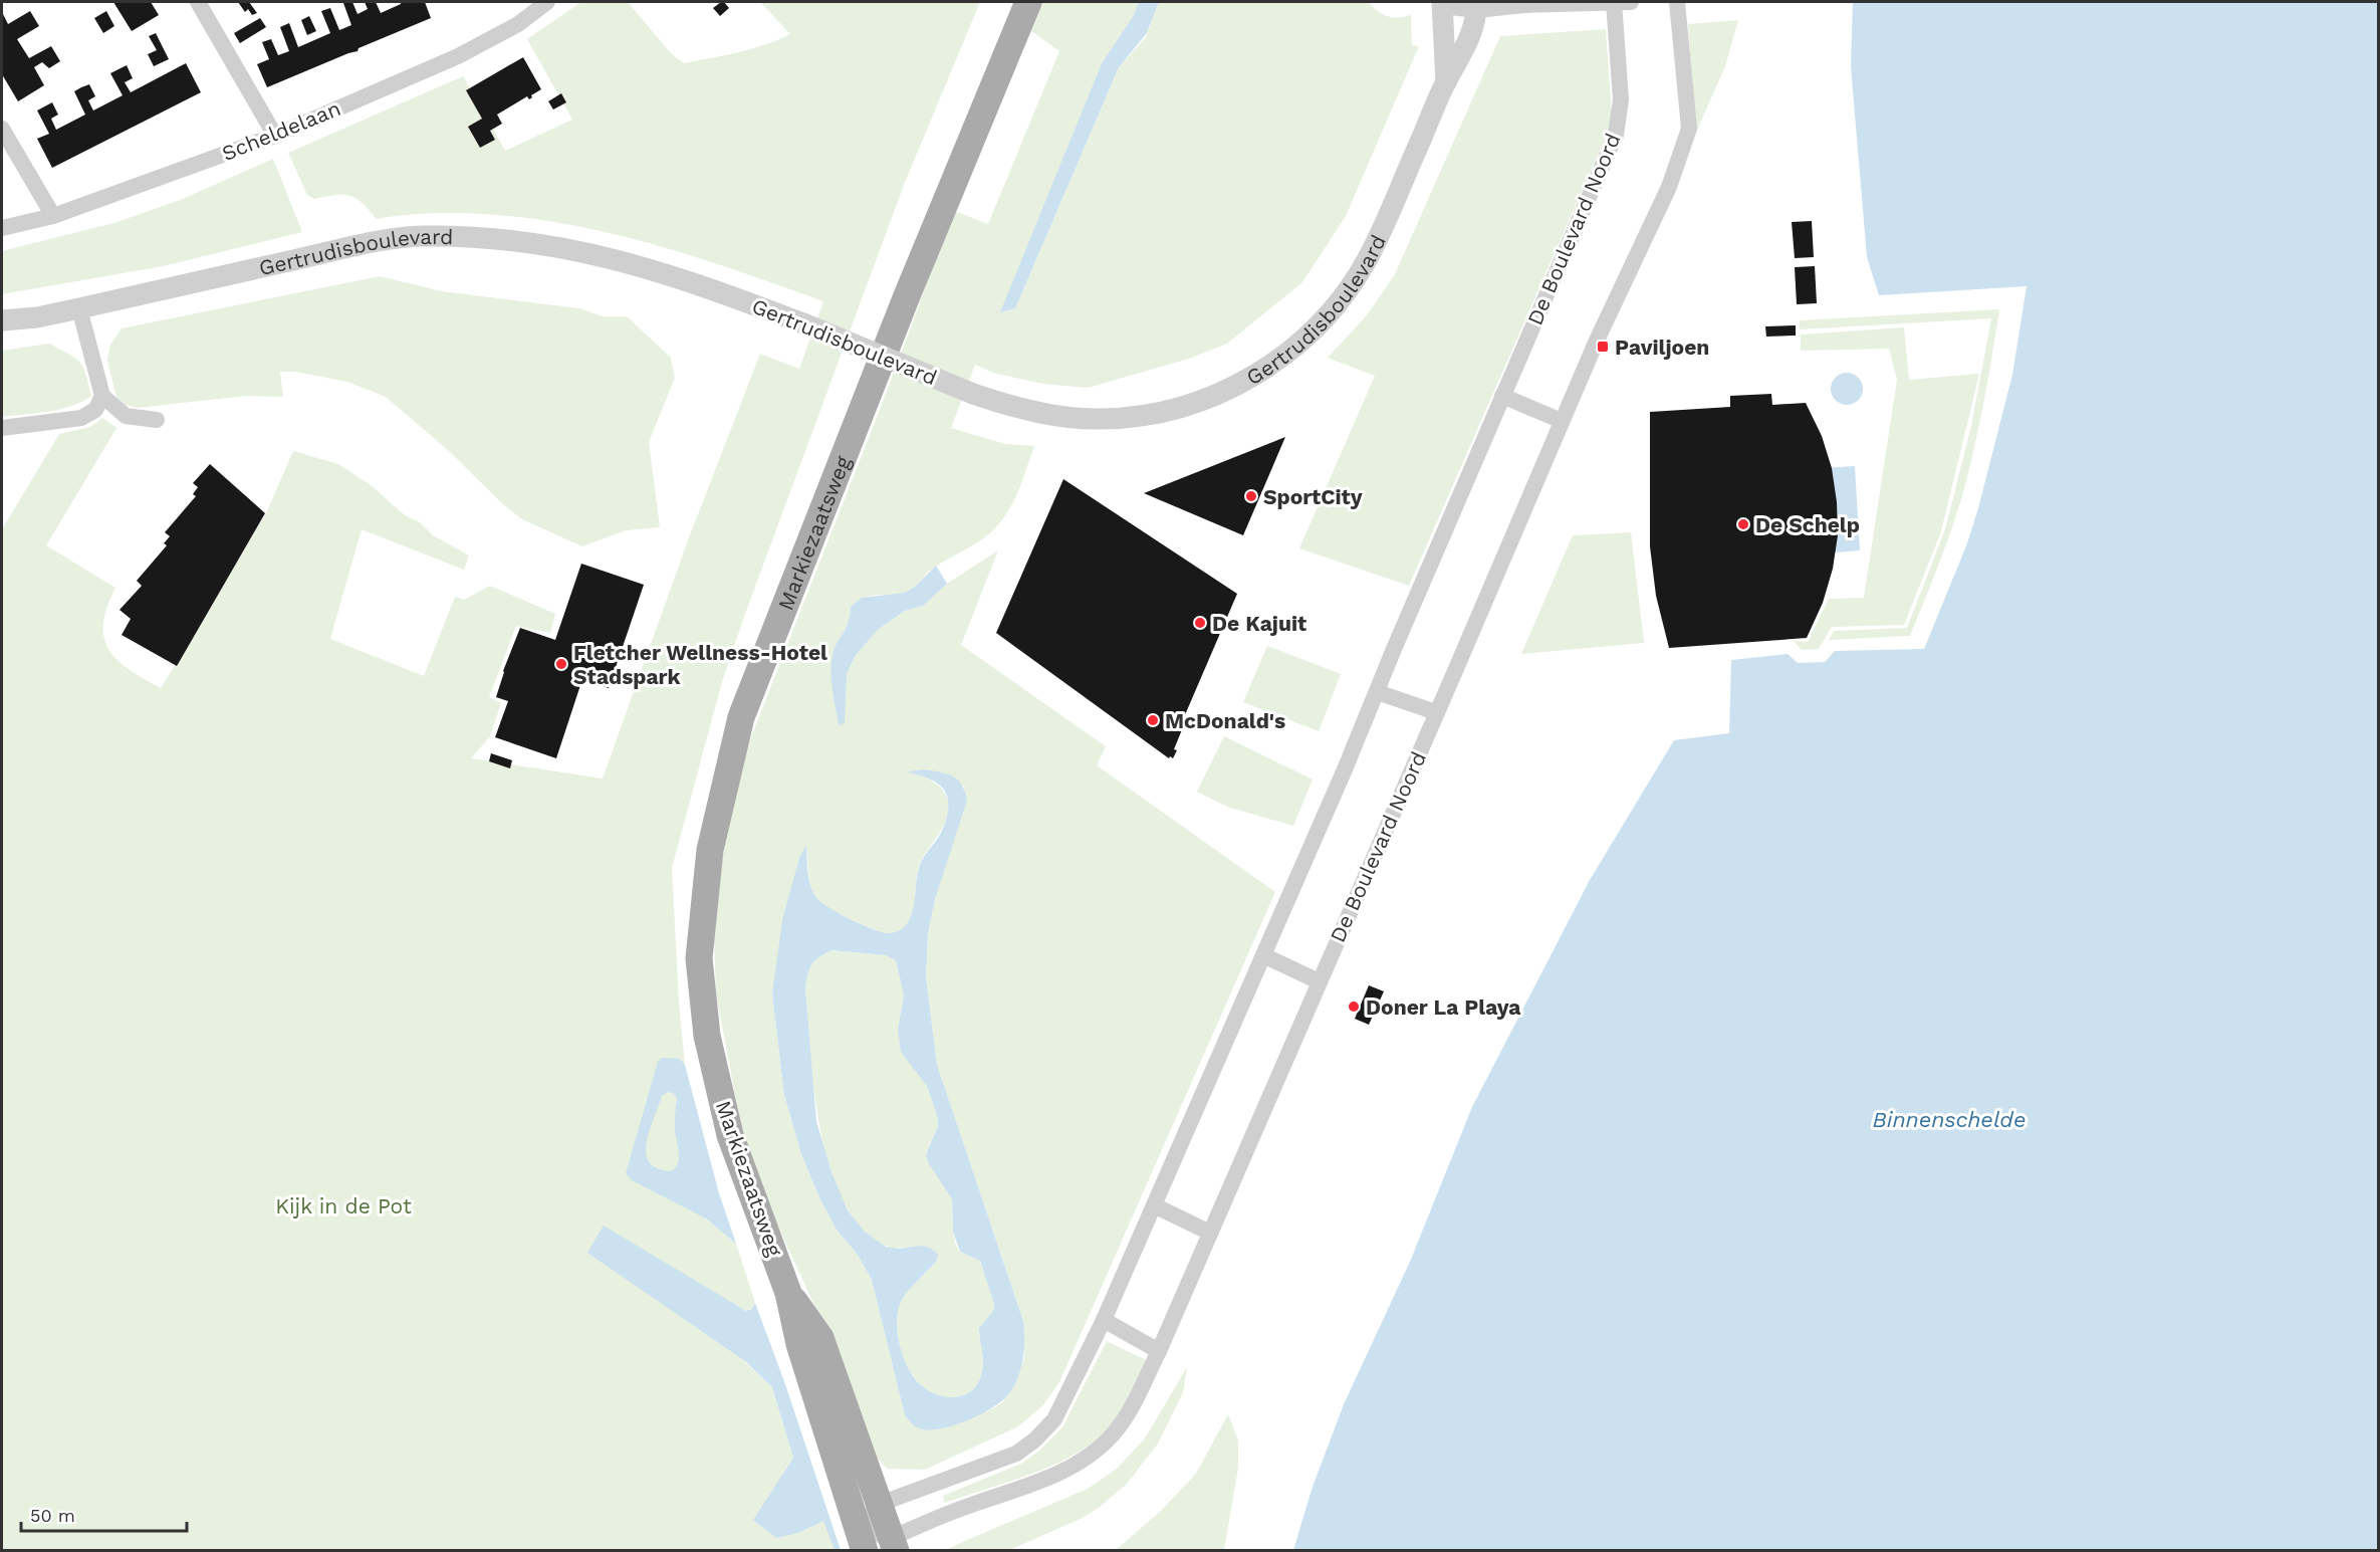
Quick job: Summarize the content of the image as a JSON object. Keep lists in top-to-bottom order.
{
  "streets": {
    "main road": ["Markiezaatsweg"],
    "street": ["Scheldelaan", "De Boulevard Noord", "Gertrudisboulevard"]
  },
  "crossings": [
    ["De Boulevard Noord", "Gertrudisboulevard"],
    ["De Boulevard Noord", "Markiezaatsweg"]
  ],
  "water": ["Binnenschelde"],
  "parks": ["Kijk in de Pot"],
  "places": {
    "transit": ["Paviljoen"],
    "other": [
      "SportCity",
      "De Schelp",
      "De Kajuit",
      "Fletcher Wellness-Hotel Stadspark",
      "McDonald's",
      "Doner La Playa"
    ]
  },
  "scale_bar": "50 m"
}
